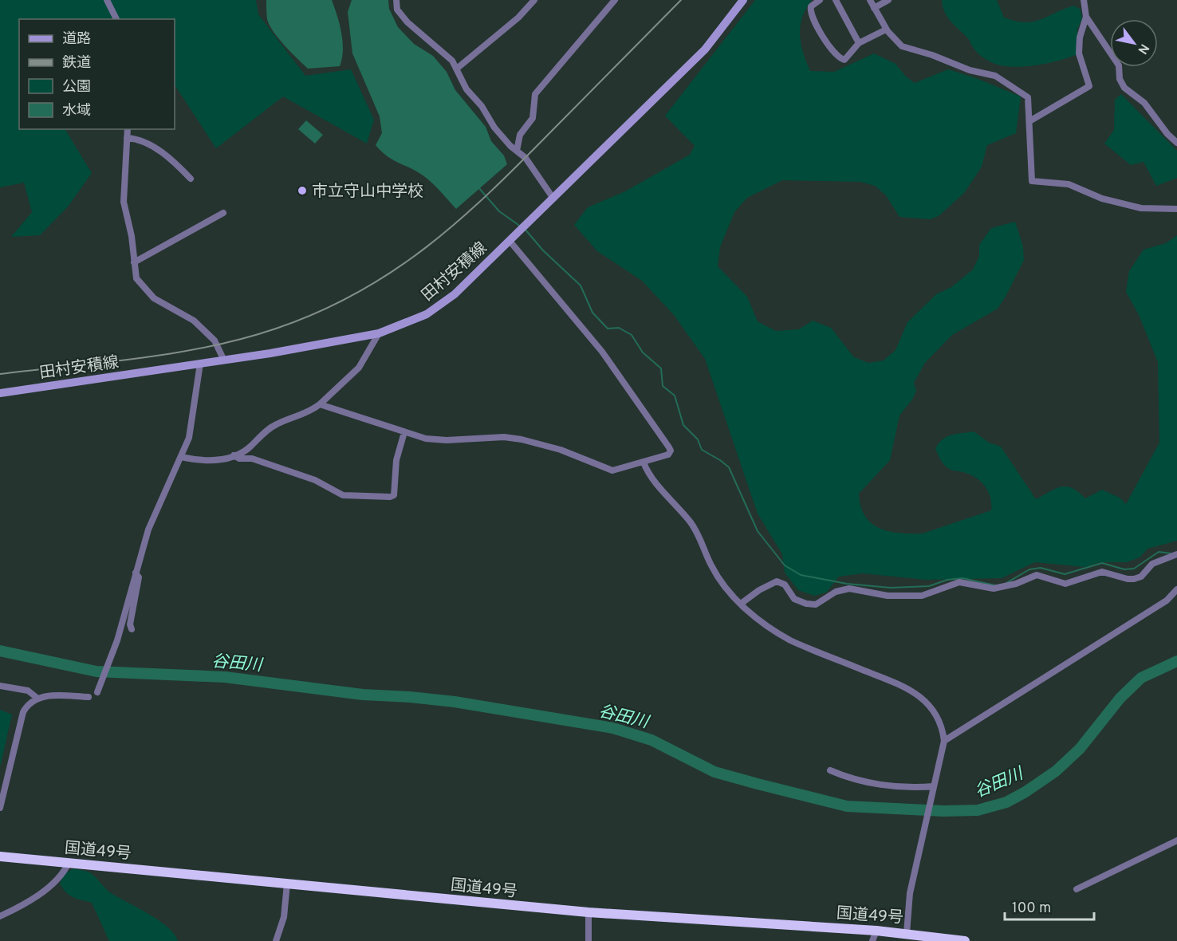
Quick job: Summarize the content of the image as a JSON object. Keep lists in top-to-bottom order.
{
  "streets": {
    "highway": ["国道49号"],
    "main road": ["田村安積線"]
  },
  "water": ["谷田川"],
  "places": ["市立守山中学校"],
  "legend": [
    "道路",
    "鉄道",
    "公園",
    "水域"
  ],
  "scale_bar": "100 m",
  "north": "bottom right"
}
